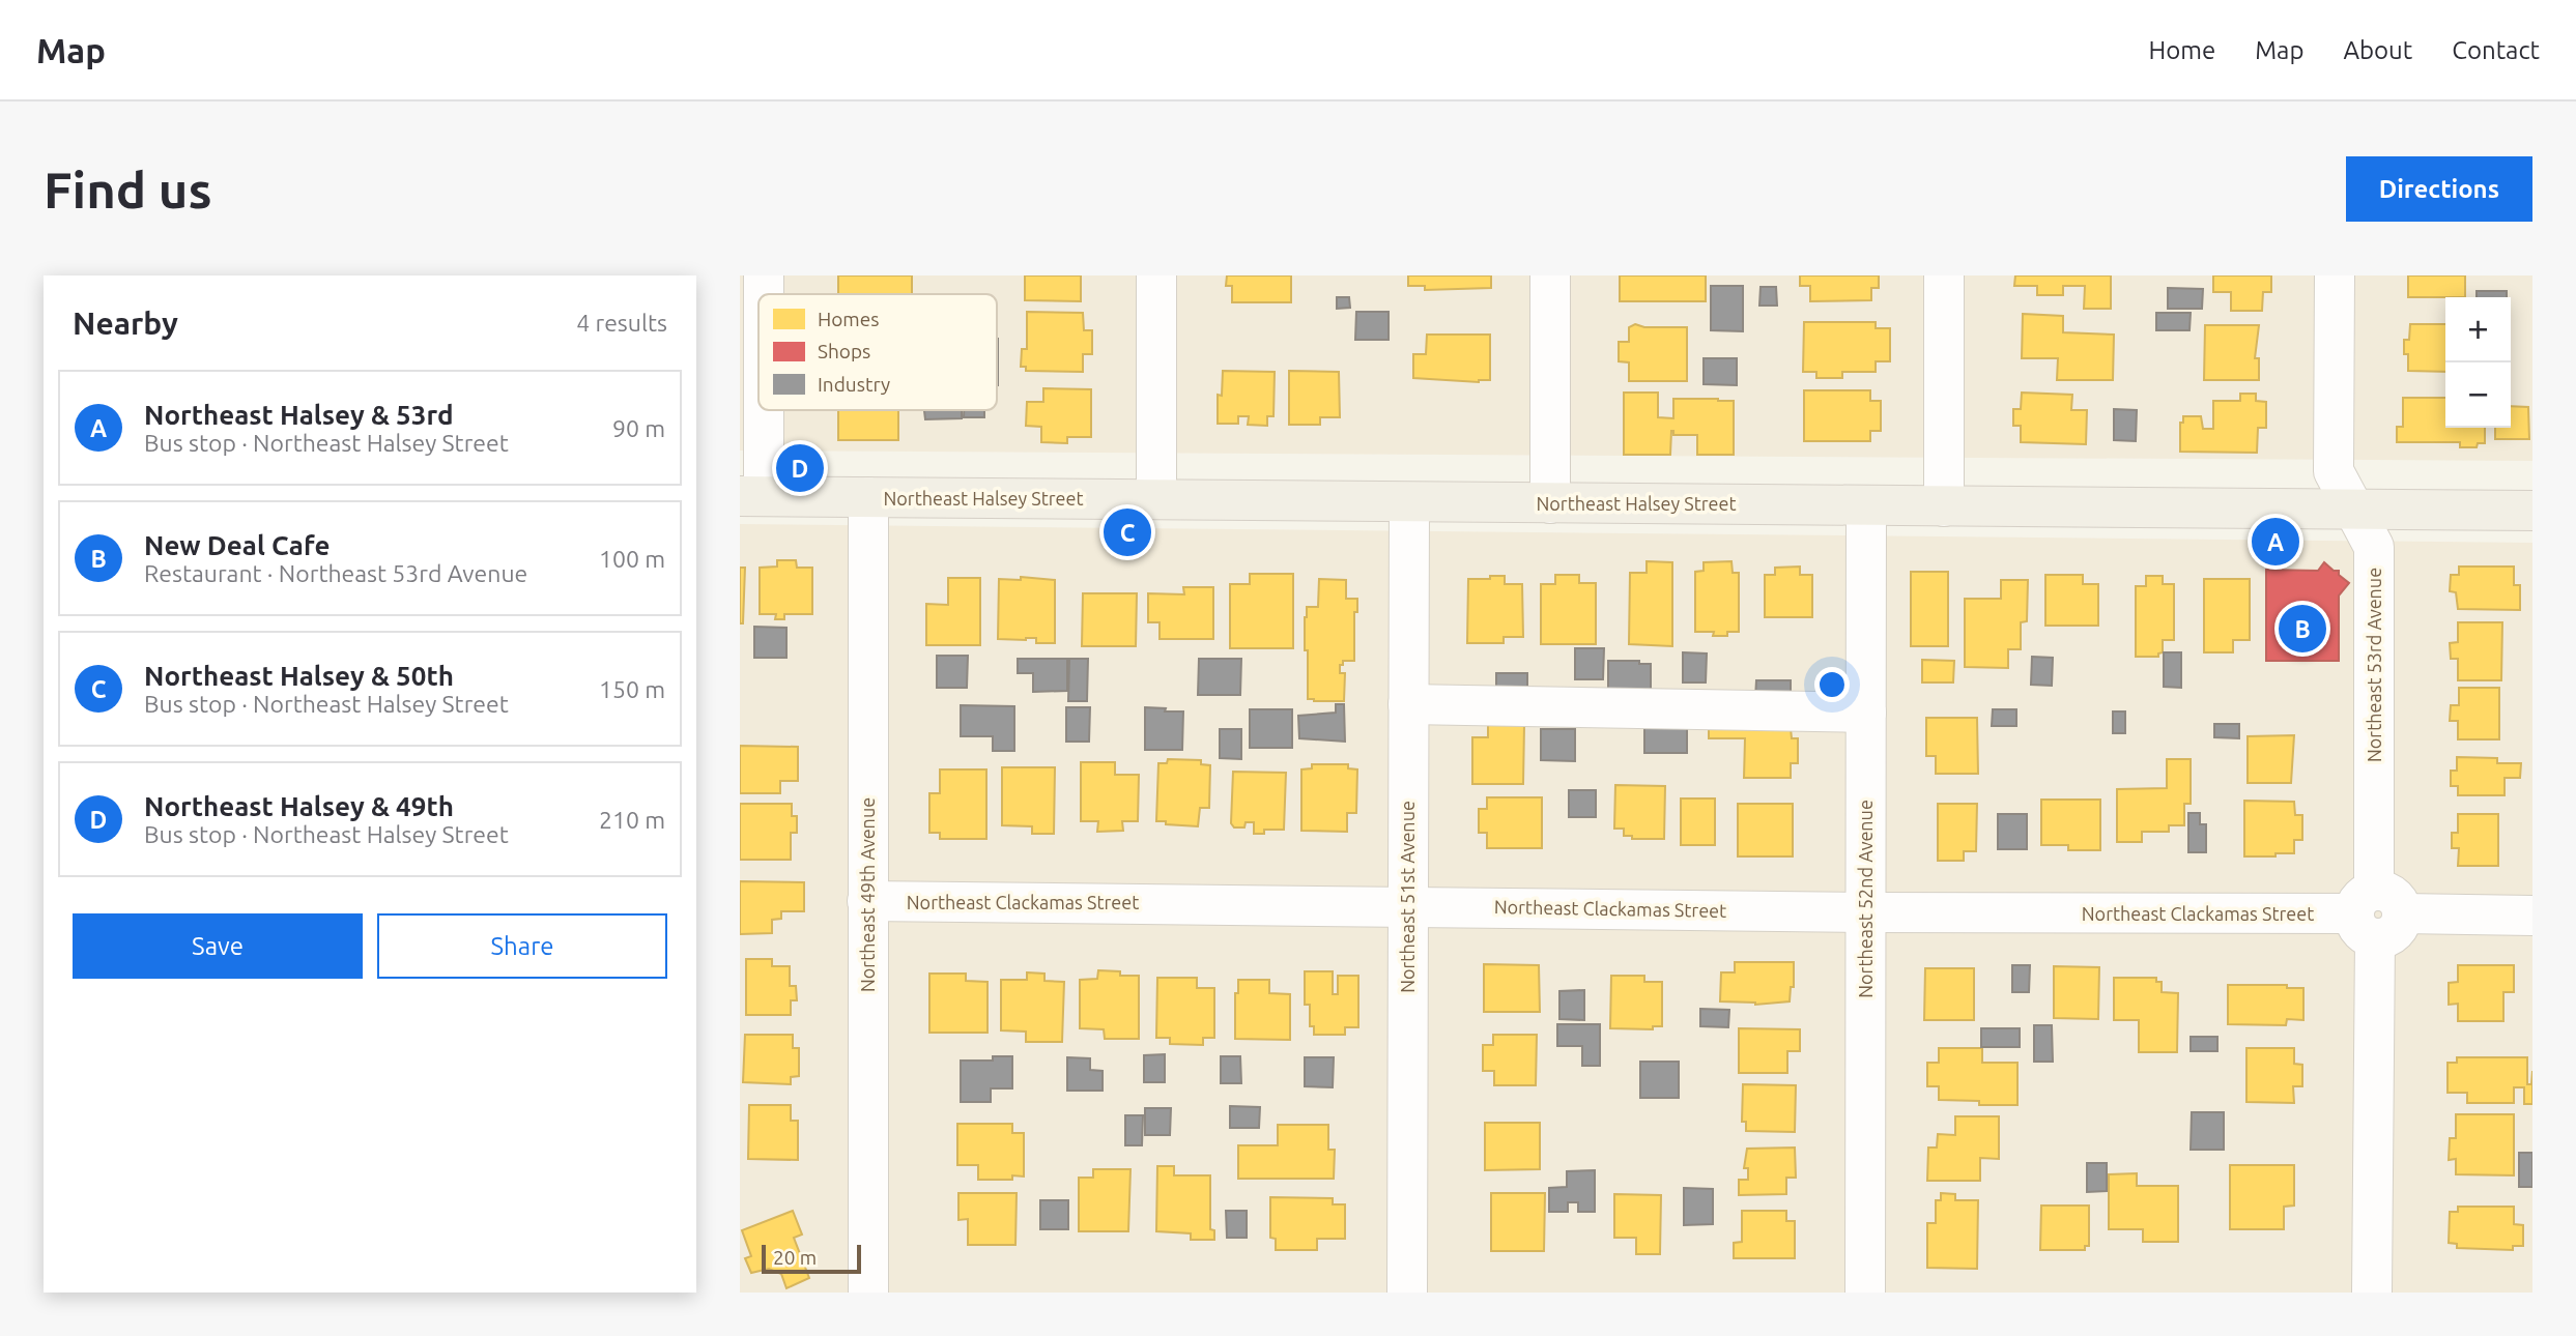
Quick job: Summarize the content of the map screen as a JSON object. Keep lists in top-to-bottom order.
{
  "streets": {
    "main road": ["Northeast Halsey Street"],
    "street": [
      "Northeast 53rd Avenue",
      "Northeast 49th Avenue",
      "Northeast 51st Avenue",
      "Northeast 52nd Avenue",
      "Northeast Clackamas Street"
    ]
  },
  "crossings": [
    ["Northeast Halsey Street", "Northeast 53rd Avenue"],
    ["Northeast Halsey Street", "Northeast 49th Avenue"],
    ["Northeast Halsey Street", "Northeast 51st Avenue"],
    ["Northeast Halsey Street", "Northeast 52nd Avenue"],
    ["Northeast 53rd Avenue", "Northeast Clackamas Street"],
    ["Northeast 49th Avenue", "Northeast Clackamas Street"],
    ["Northeast 51st Avenue", "Northeast Clackamas Street"],
    ["Northeast 52nd Avenue", "Northeast Clackamas Street"]
  ],
  "legend": ["Homes", "Shops", "Industry"],
  "scale_bar": "20 m",
  "page": {
    "header": "Map",
    "nav": [
      "Home",
      "Map",
      "About",
      "Contact"
    ],
    "buttons": [
      "Directions",
      ["Save", "Share"]
    ],
    "title": "Find us",
    "heading": ["Nearby", "4 results"],
    "map_buttons": ["+", "−"],
    "list": [
      {
        "mark": "A",
        "name": "Northeast Halsey & 53rd",
        "note": "Bus stop · Northeast Halsey Street",
        "value": "90 m"
      },
      {
        "mark": "B",
        "name": "New Deal Cafe",
        "note": "Restaurant · Northeast 53rd Avenue",
        "value": "100 m"
      },
      {
        "mark": "C",
        "name": "Northeast Halsey & 50th",
        "note": "Bus stop · Northeast Halsey Street",
        "value": "150 m"
      },
      {
        "mark": "D",
        "name": "Northeast Halsey & 49th",
        "note": "Bus stop · Northeast Halsey Street",
        "value": "210 m"
      }
    ],
    "pins": [
      "D",
      "C",
      "A",
      "B"
    ],
    "scale": "20 m"
  }
}
